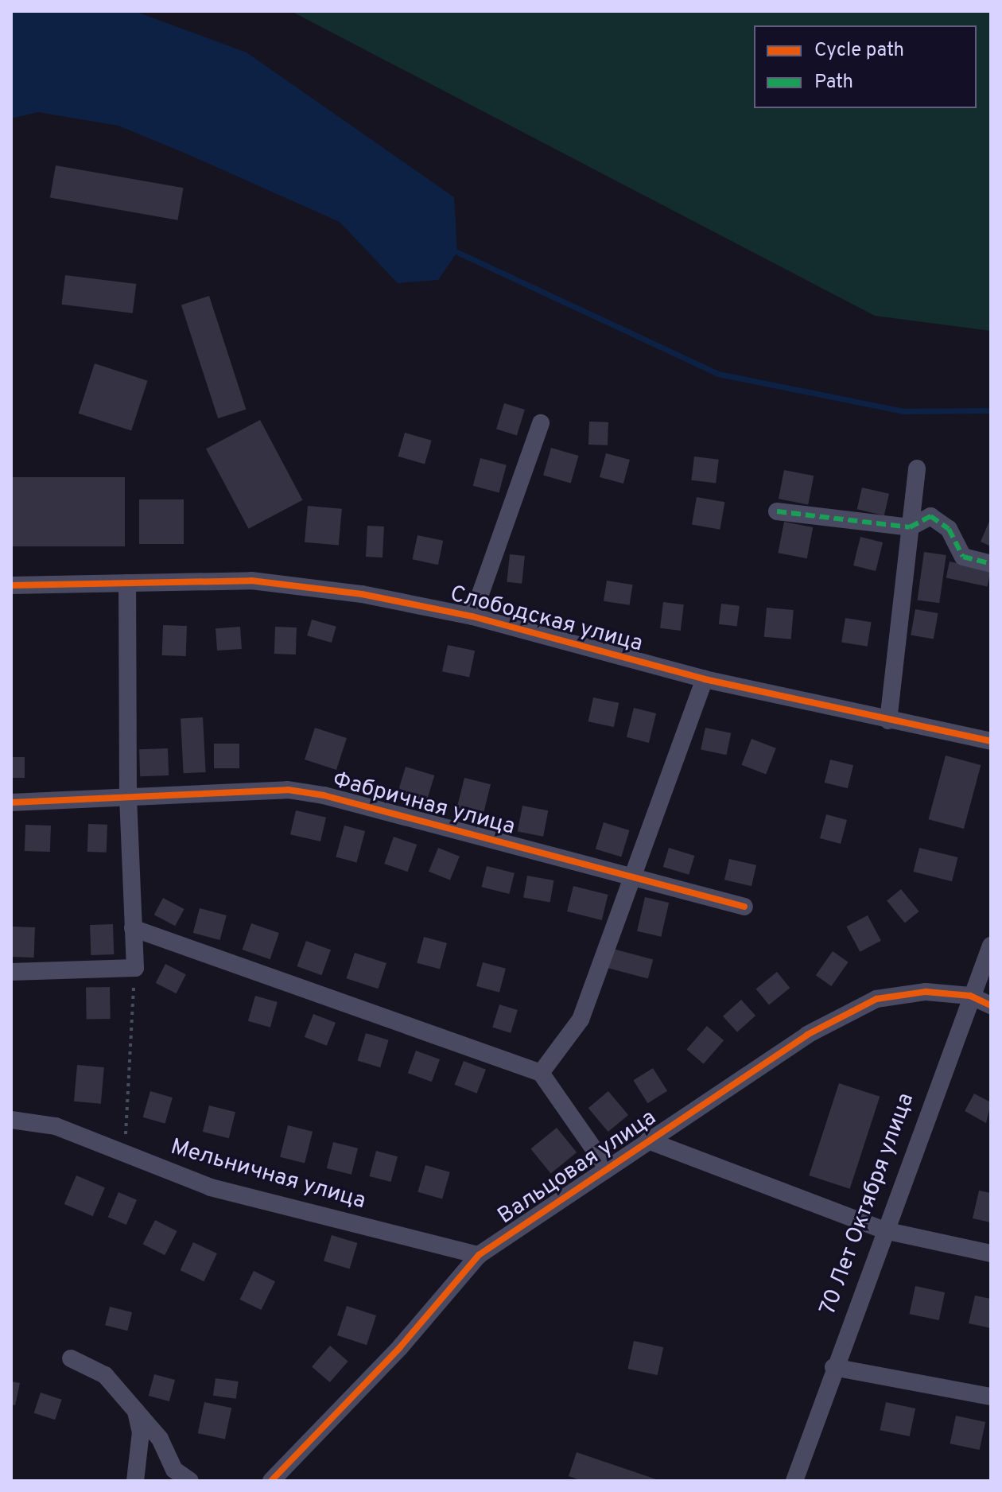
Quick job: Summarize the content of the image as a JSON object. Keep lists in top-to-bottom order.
{
  "streets": {
    "street": [
      "Слободская улица",
      "Фабричная улица",
      "Вальцовая улица",
      "Мельничная улица",
      "70 Лет Октября улица"
    ]
  },
  "crossings": [
    ["Вальцовая улица", "Мельничная улица"],
    ["Вальцовая улица", "70 Лет Октября улица"]
  ],
  "legend": ["Cycle path", "Path"]
}
